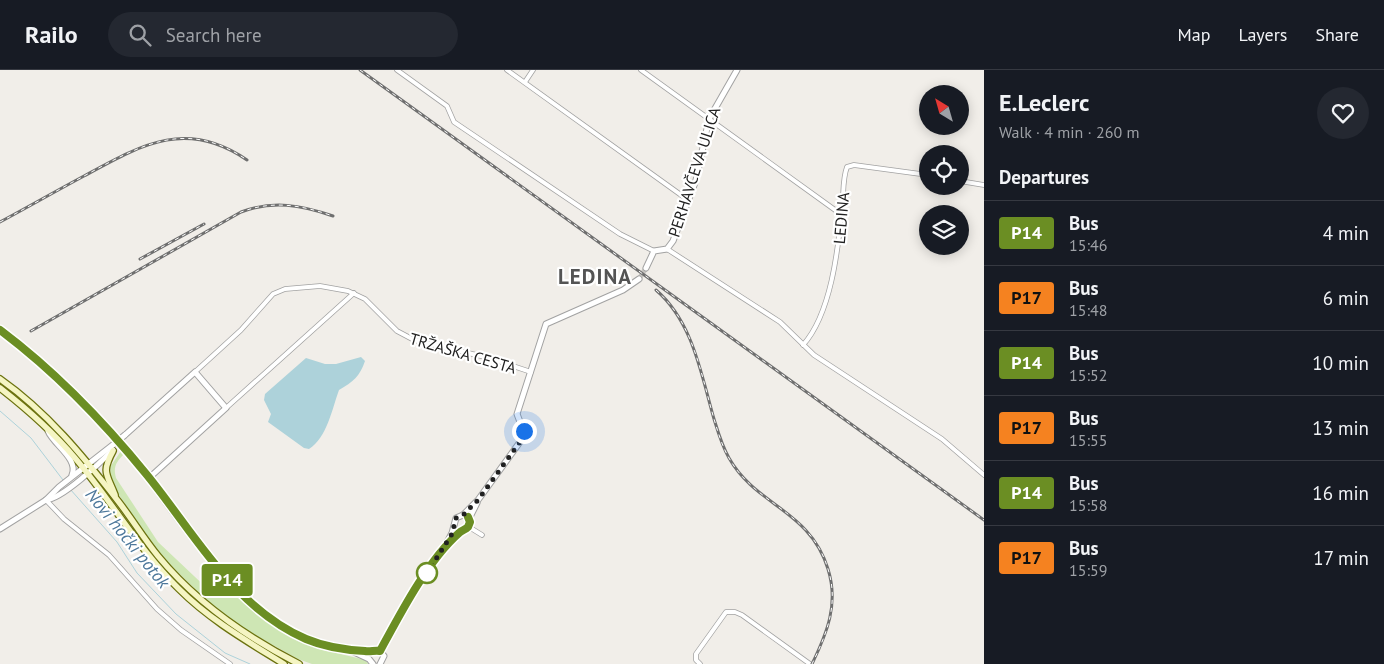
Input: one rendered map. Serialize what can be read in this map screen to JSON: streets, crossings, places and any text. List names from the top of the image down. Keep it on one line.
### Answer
{"streets":{"street":["PERHAVČEVA ULICA","LEDINA","TRŽAŠKA CESTA"]},"districts":["LEDINA"],"water":["Novi hočki potok"],"lines":["bus line P14"],"north":"top left","page":{"header":"Railo","search":"Search here","nav":["Map","Layers","Share"],"on_map":"P14","heading":[["E.Leclerc","Walk · 4 min · 260 m"],"Departures"],"list":[{"mark":"P14","name":"Bus","note":"15:46","value":"4 min"},{"mark":"P17","name":"Bus","note":"15:48","value":"6 min"},{"mark":"P14","name":"Bus","note":"15:52","value":"10 min"},{"mark":"P17","name":"Bus","note":"15:55","value":"13 min"},{"mark":"P14","name":"Bus","note":"15:58","value":"16 min"},{"mark":"P17","name":"Bus","note":"15:59","value":"17 min"}]}}
